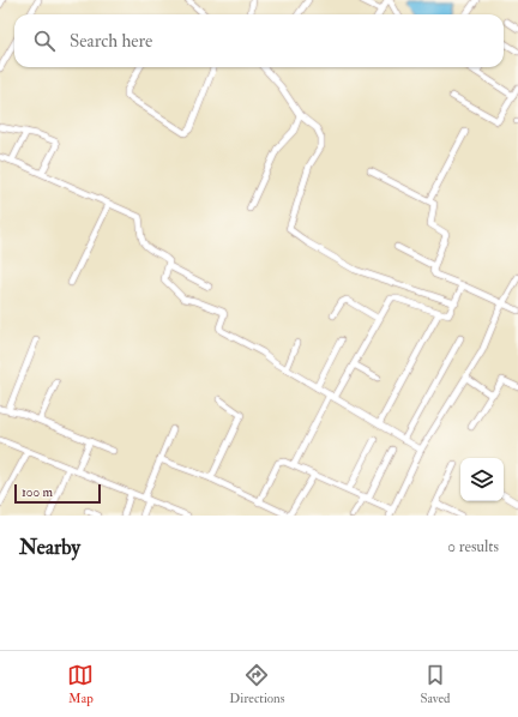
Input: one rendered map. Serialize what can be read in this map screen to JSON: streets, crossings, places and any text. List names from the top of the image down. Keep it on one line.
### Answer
{"scale_bar":"100 m","page":{"search":"Search here","scale":"100 m","heading":["Nearby","0 results"],"nav":["Map","Directions","Saved"]}}
